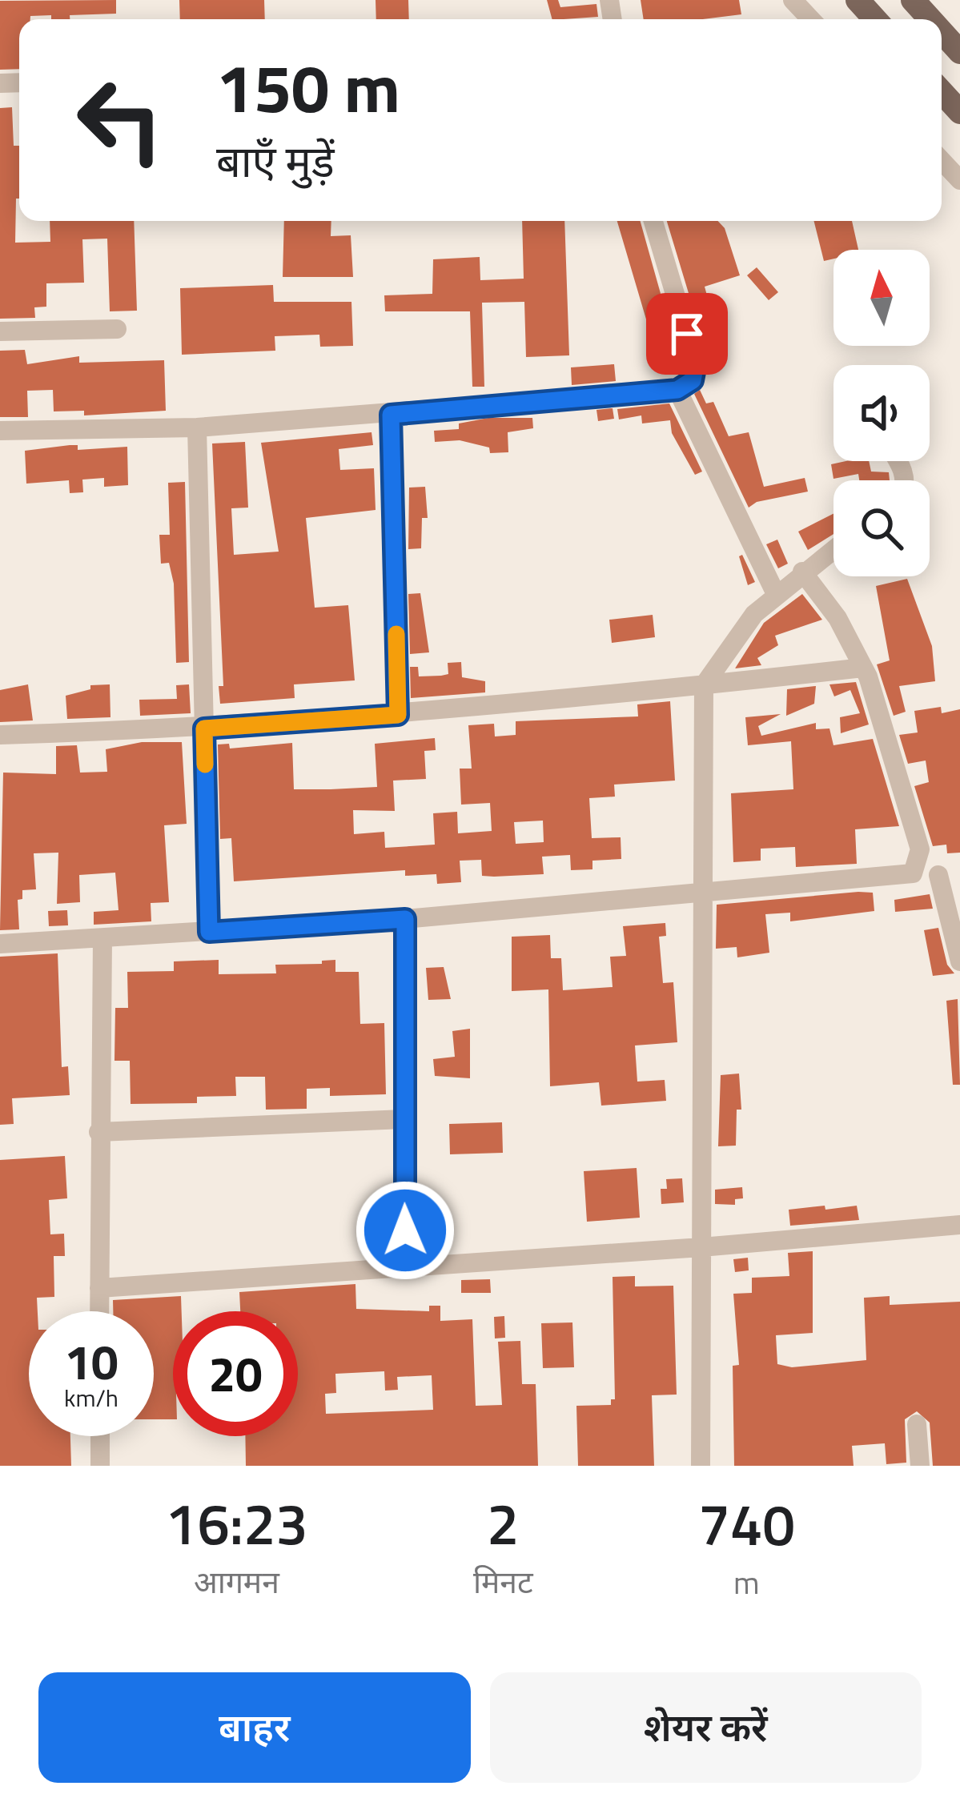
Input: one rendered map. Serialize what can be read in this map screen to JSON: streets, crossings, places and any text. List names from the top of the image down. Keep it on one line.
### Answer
{"north":"top","page":{"turn":["150 m","बाएँ मुड़ें"],"speed":"10 km/h","limit":"20","eta":["16:23","आगमन","2","मिनट","740","m"],"buttons":["बाहर","शेयर करें"]}}
